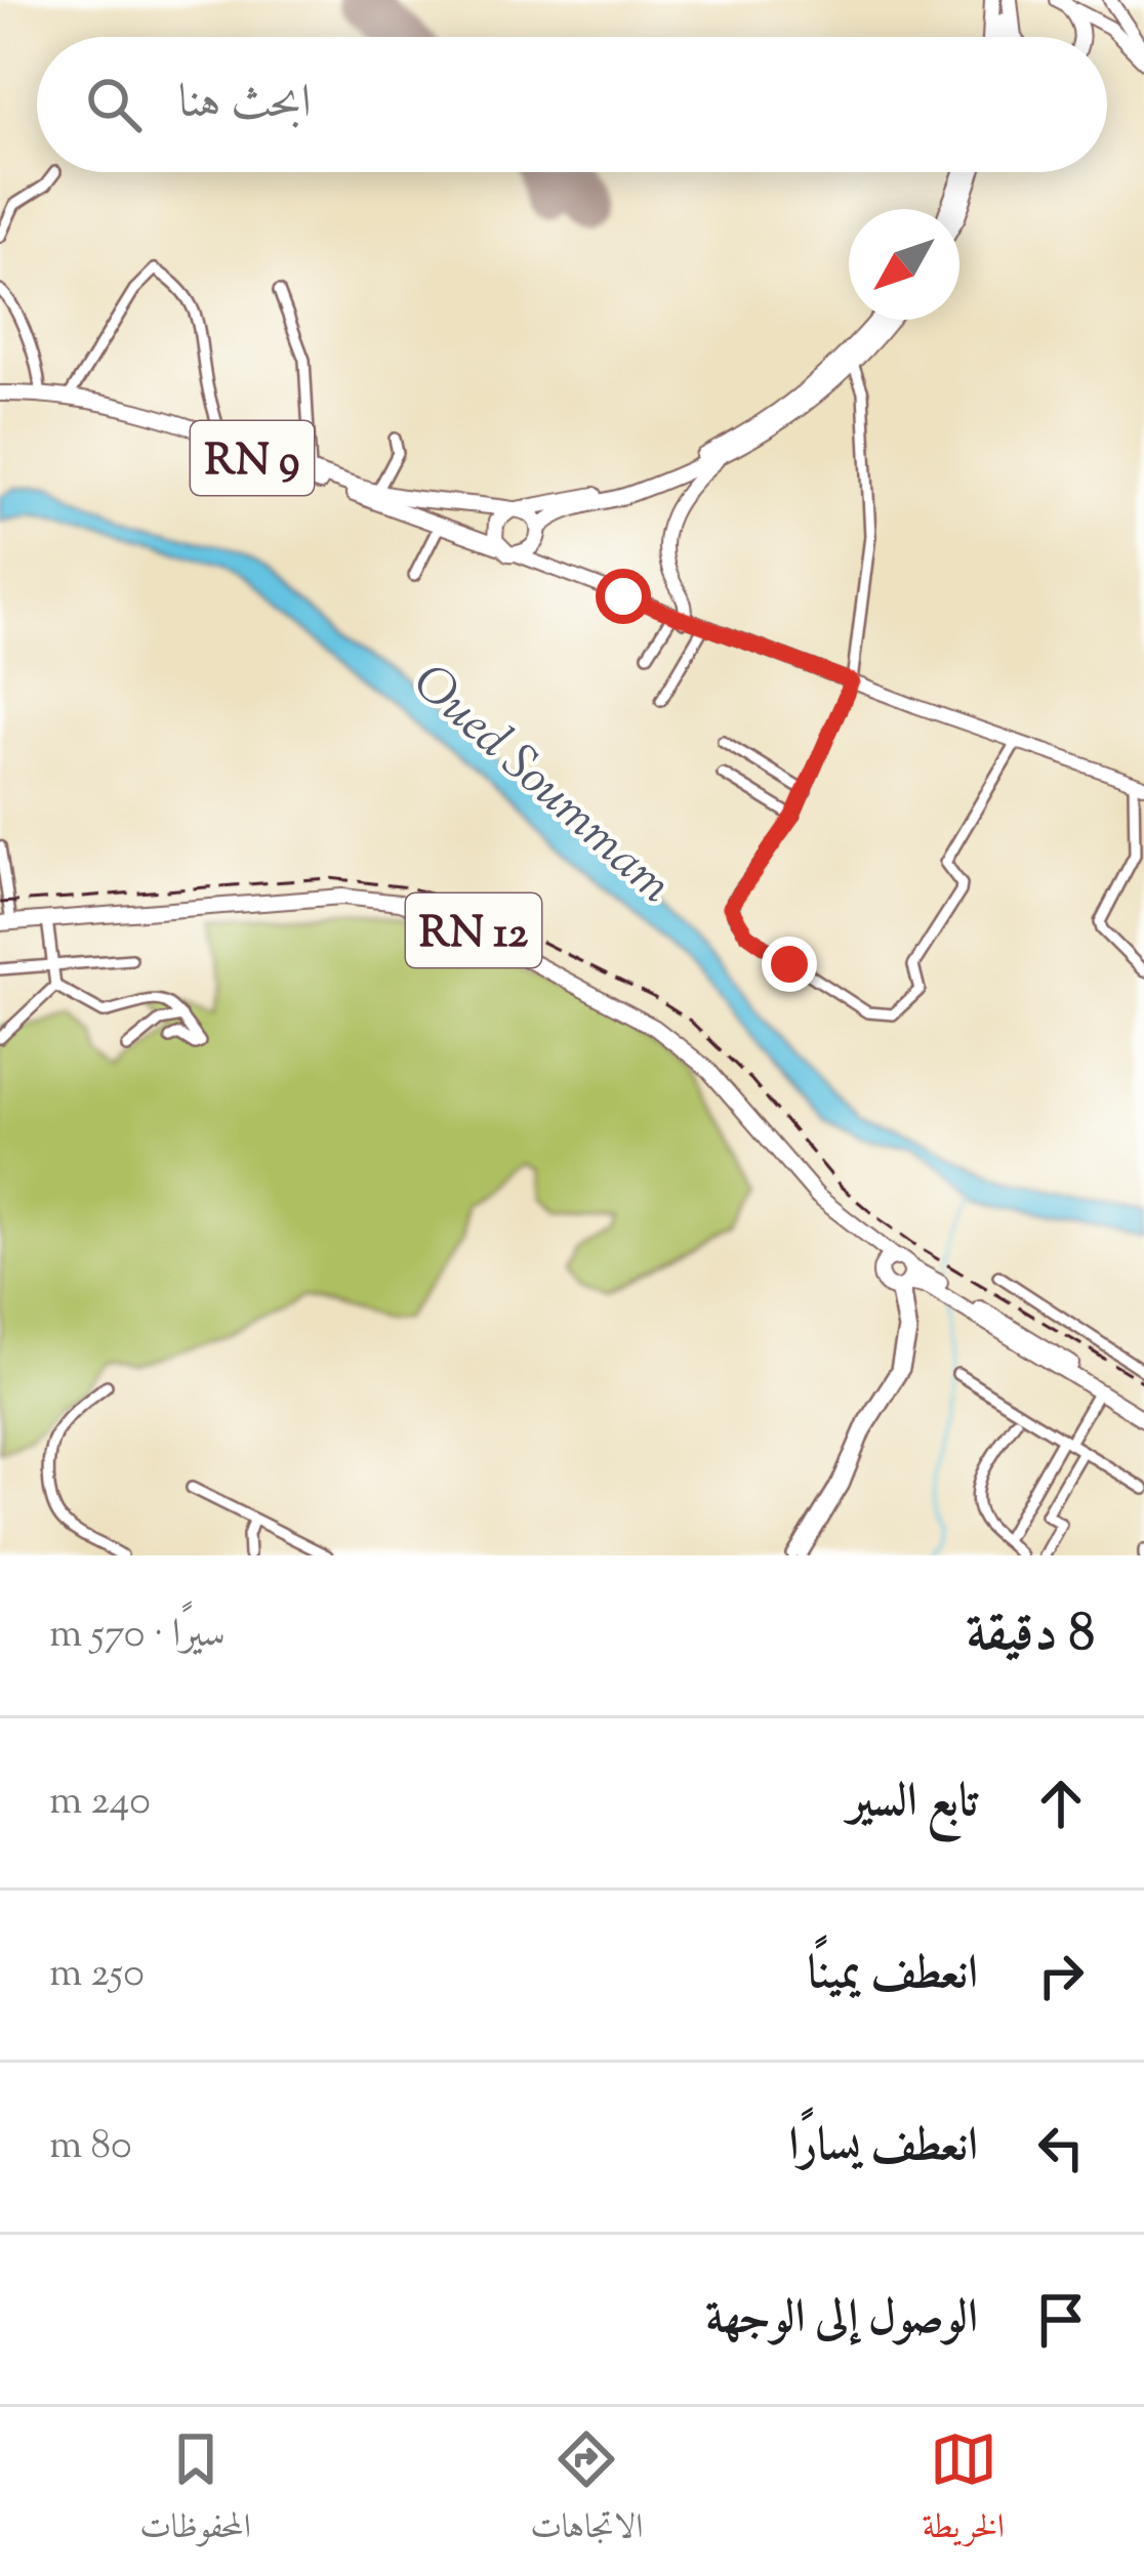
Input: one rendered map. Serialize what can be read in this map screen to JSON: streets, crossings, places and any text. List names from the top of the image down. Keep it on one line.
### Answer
{"streets":{"highway":["RN 9","RN 12"]},"water":["Oued Soummam"],"north":"bottom left","page":{"search":"ابحث هنا","heading":["8 دقيقة","سيرًا · 570 m"],"list":[["تابع السير","240 m"],["انعطف يمينًا","250 m"],["انعطف يسارًا","80 m"],"الوصول إلى الوجهة"],"nav":["الخريطة","الاتجاهات","المحفوظات"]}}
